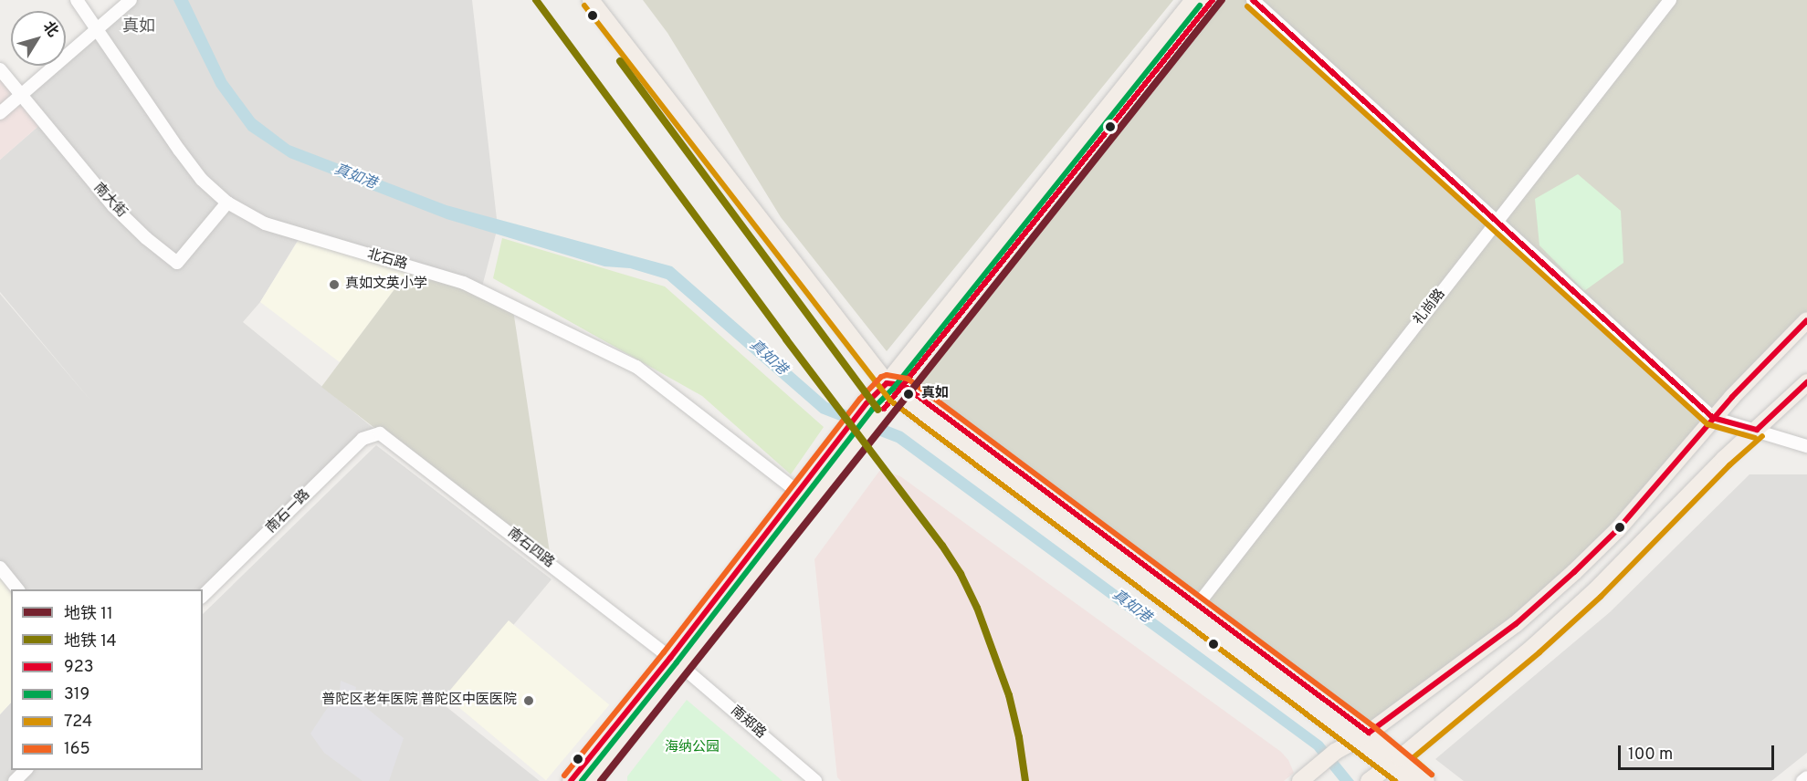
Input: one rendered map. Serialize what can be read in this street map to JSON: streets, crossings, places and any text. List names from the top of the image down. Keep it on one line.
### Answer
{"streets":{"street":["南大街","北石路","礼尚路","南石一路","南石四路","南郑路"]},"crossings":[["南大街","北石路"],["南石一路","南石四路"],["南石四路","南郑路"]],"districts":["真如"],"water":["真如港"],"parks":["海纳公园"],"places":["真如文英小学","真如","普陀区老年医院 普陀区中医医院"],"lines":["metro line 11","metro line 14","transit line 923","transit line 319","transit line 724","transit line 165"],"legend":["地铁 11","地铁 14","923","319","724","165"],"scale_bar":"100 m","north":"top right"}
